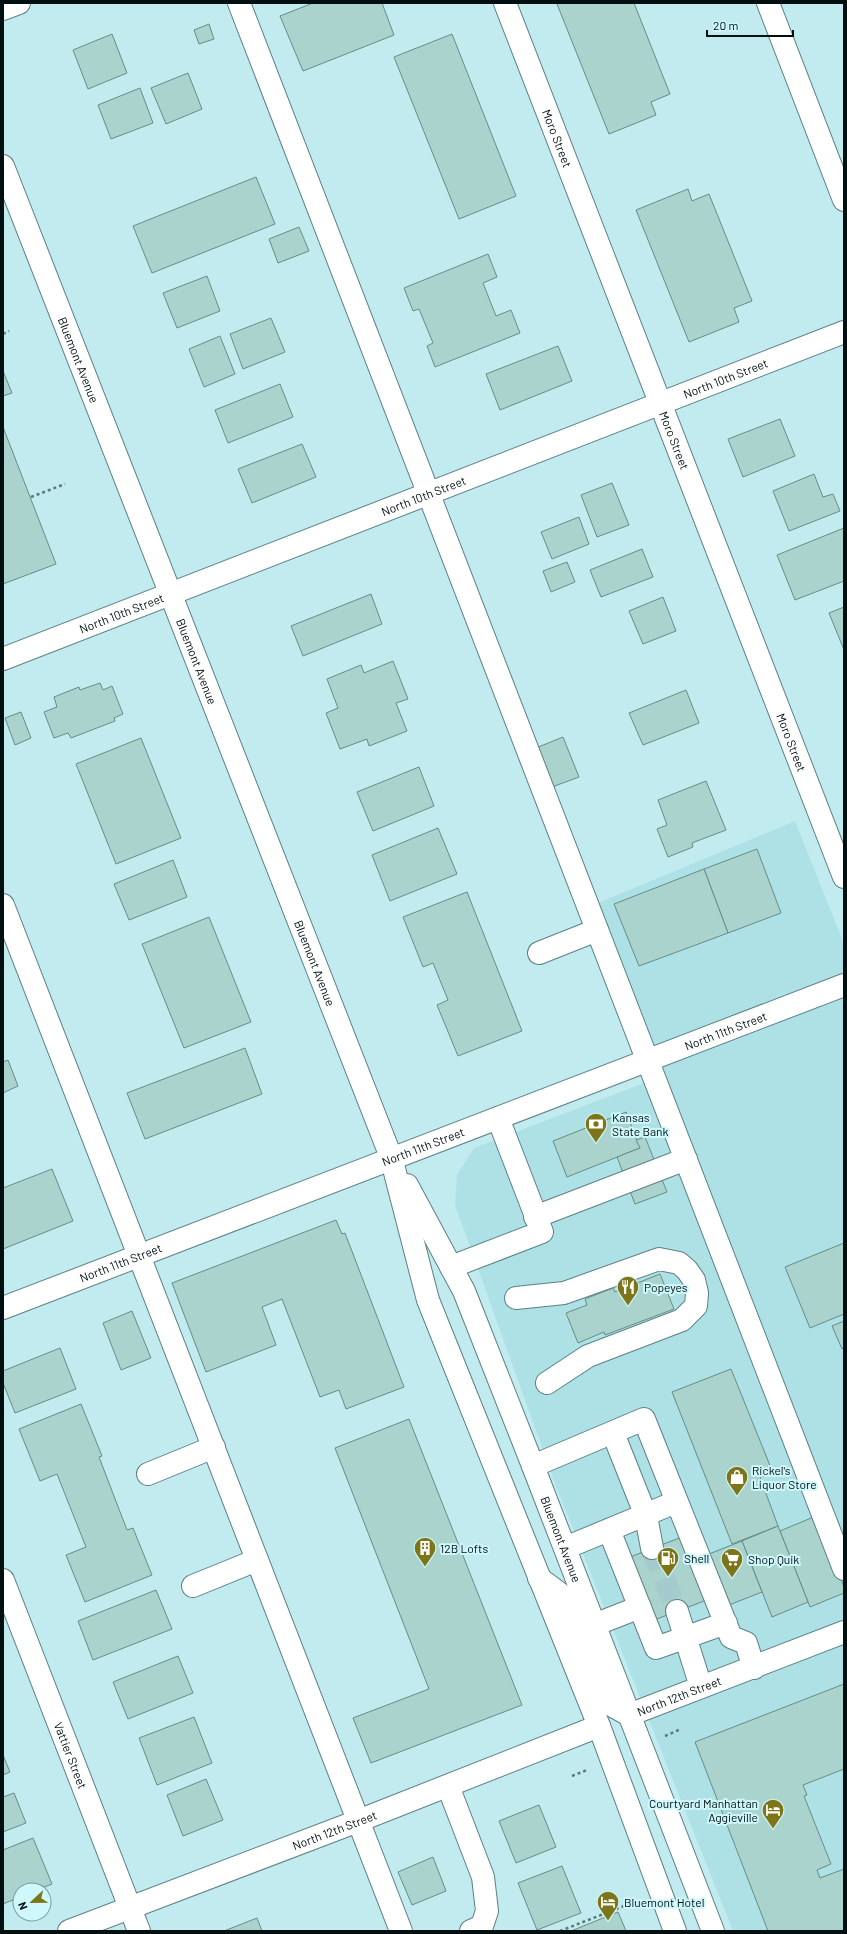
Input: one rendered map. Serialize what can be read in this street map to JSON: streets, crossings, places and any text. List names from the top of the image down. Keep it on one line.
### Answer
{"streets":{"street":["Moro Street","Bluemont Avenue","North 10th Street","North 11th Street","North 12th Street","Vattier Street"]},"crossings":[["Moro Street","North 10th Street"],["Bluemont Avenue","North 10th Street"],["Bluemont Avenue","North 11th Street"],["Bluemont Avenue","North 12th Street"],["North 12th Street","Vattier Street"]],"places":{"bank":["Kansas State Bank"],"restaurant":["Popeyes"],"shop":["Rickel's Liquor Store"],"building":["12B Lofts"],"fuel station":["Shell"],"supermarket":["Shop Quik"],"hotel":["Courtyard Manhattan Aggieville","Bluemont Hotel"]},"scale_bar":"20 m","north":"left"}
